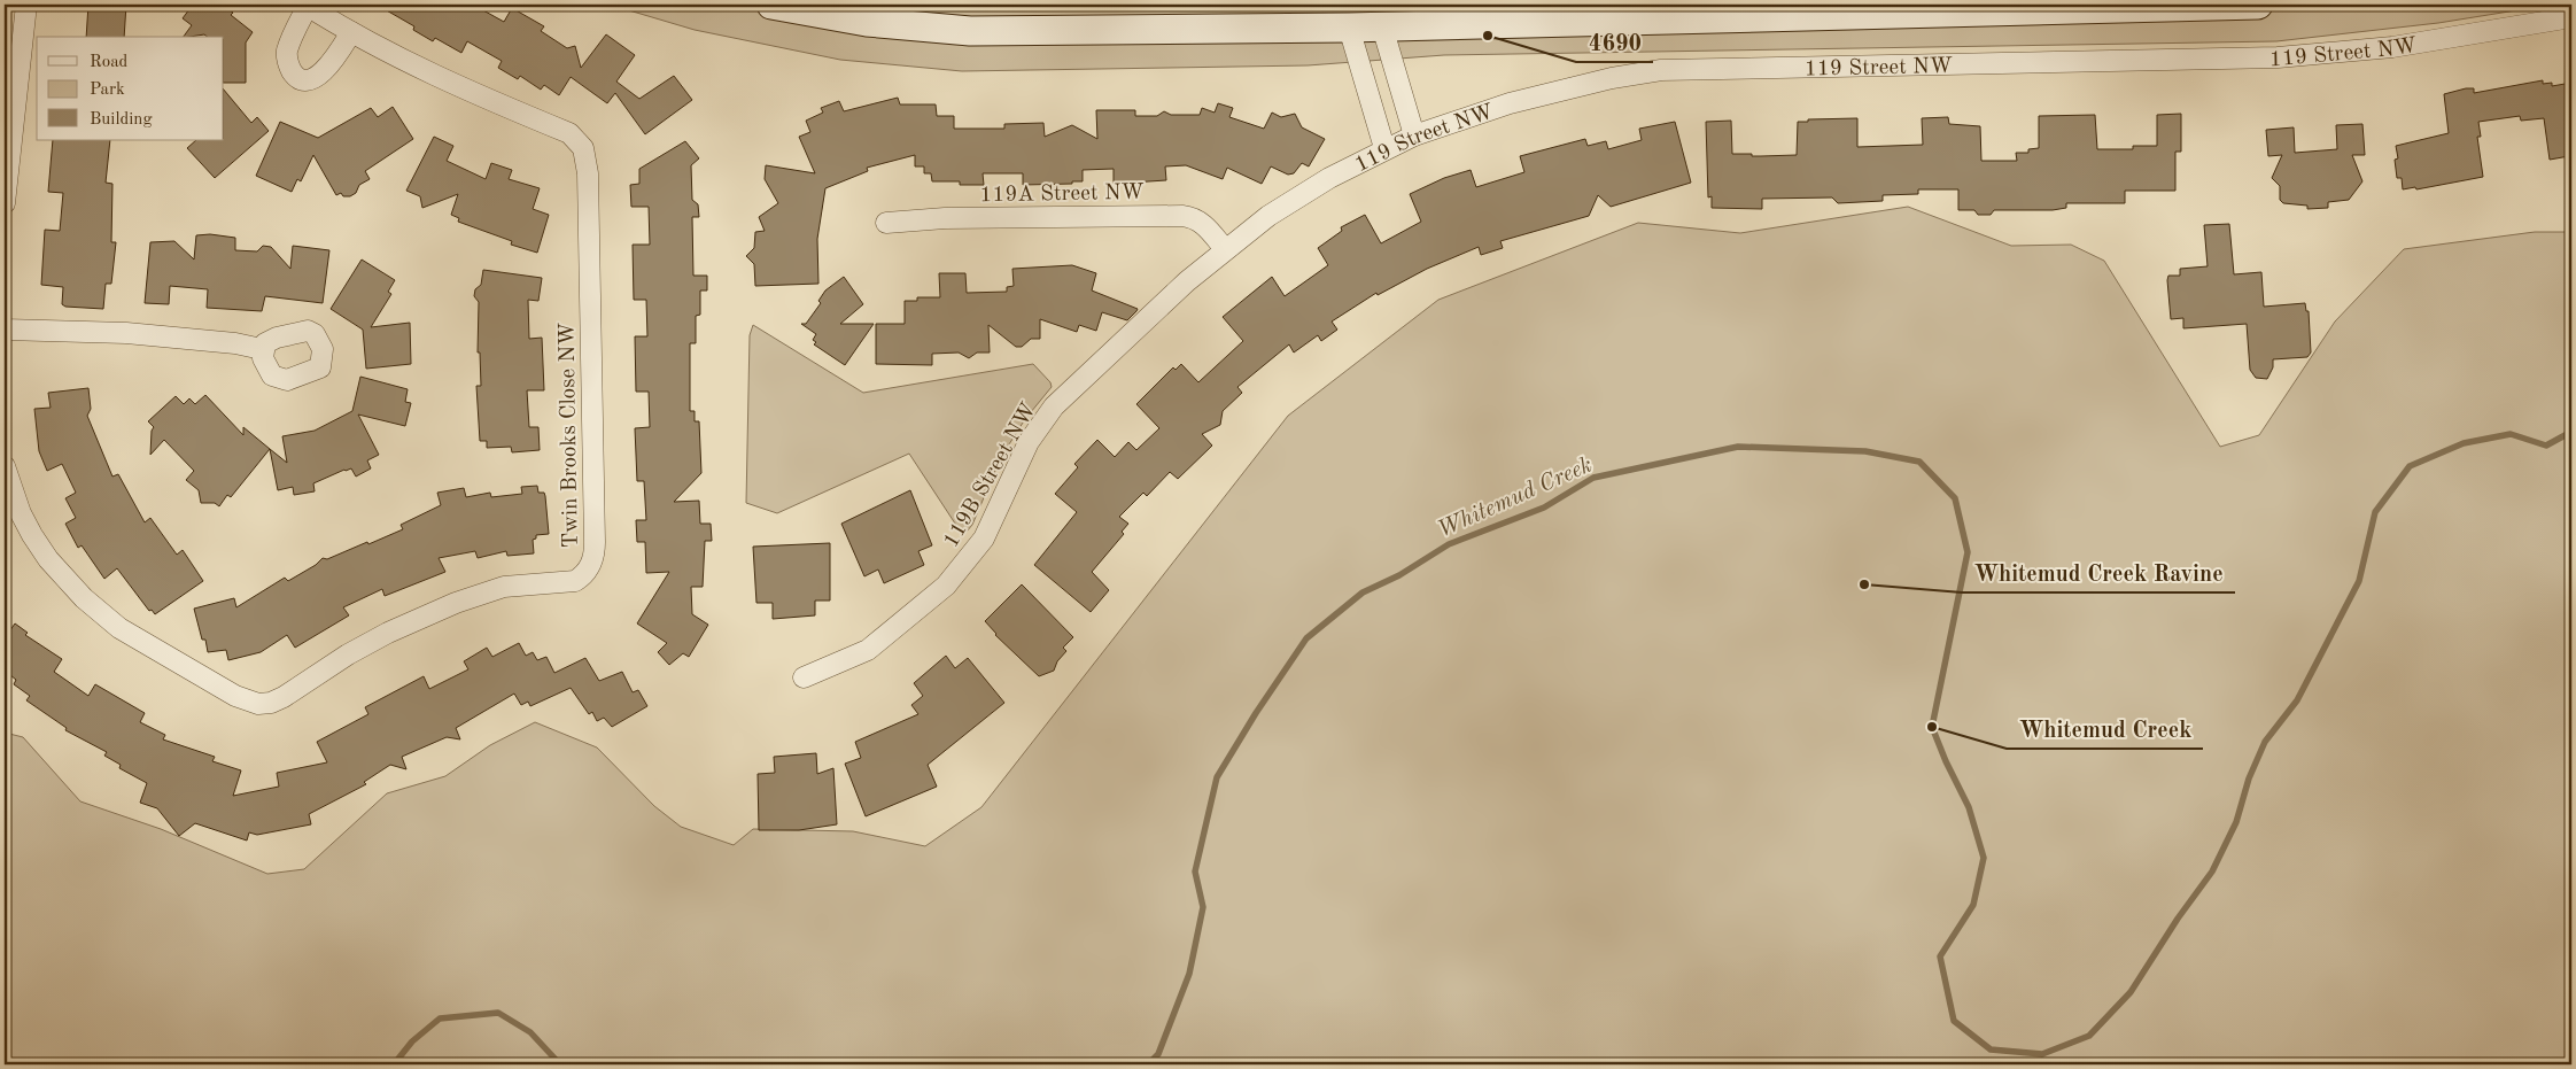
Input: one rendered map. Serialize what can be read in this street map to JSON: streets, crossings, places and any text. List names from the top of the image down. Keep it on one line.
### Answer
{"streets":{"street":["119 Street NW","119A Street NW","Twin Brooks Close NW","119B Street NW"]},"crossings":[["119 Street NW","119A Street NW"],["119 Street NW","119B Street NW"],["119A Street NW","119B Street NW"]],"water":["Whitemud Creek"],"places":["4690","Whitemud Creek Ravine","Whitemud Creek"],"legend":["Road","Park","Building"]}
